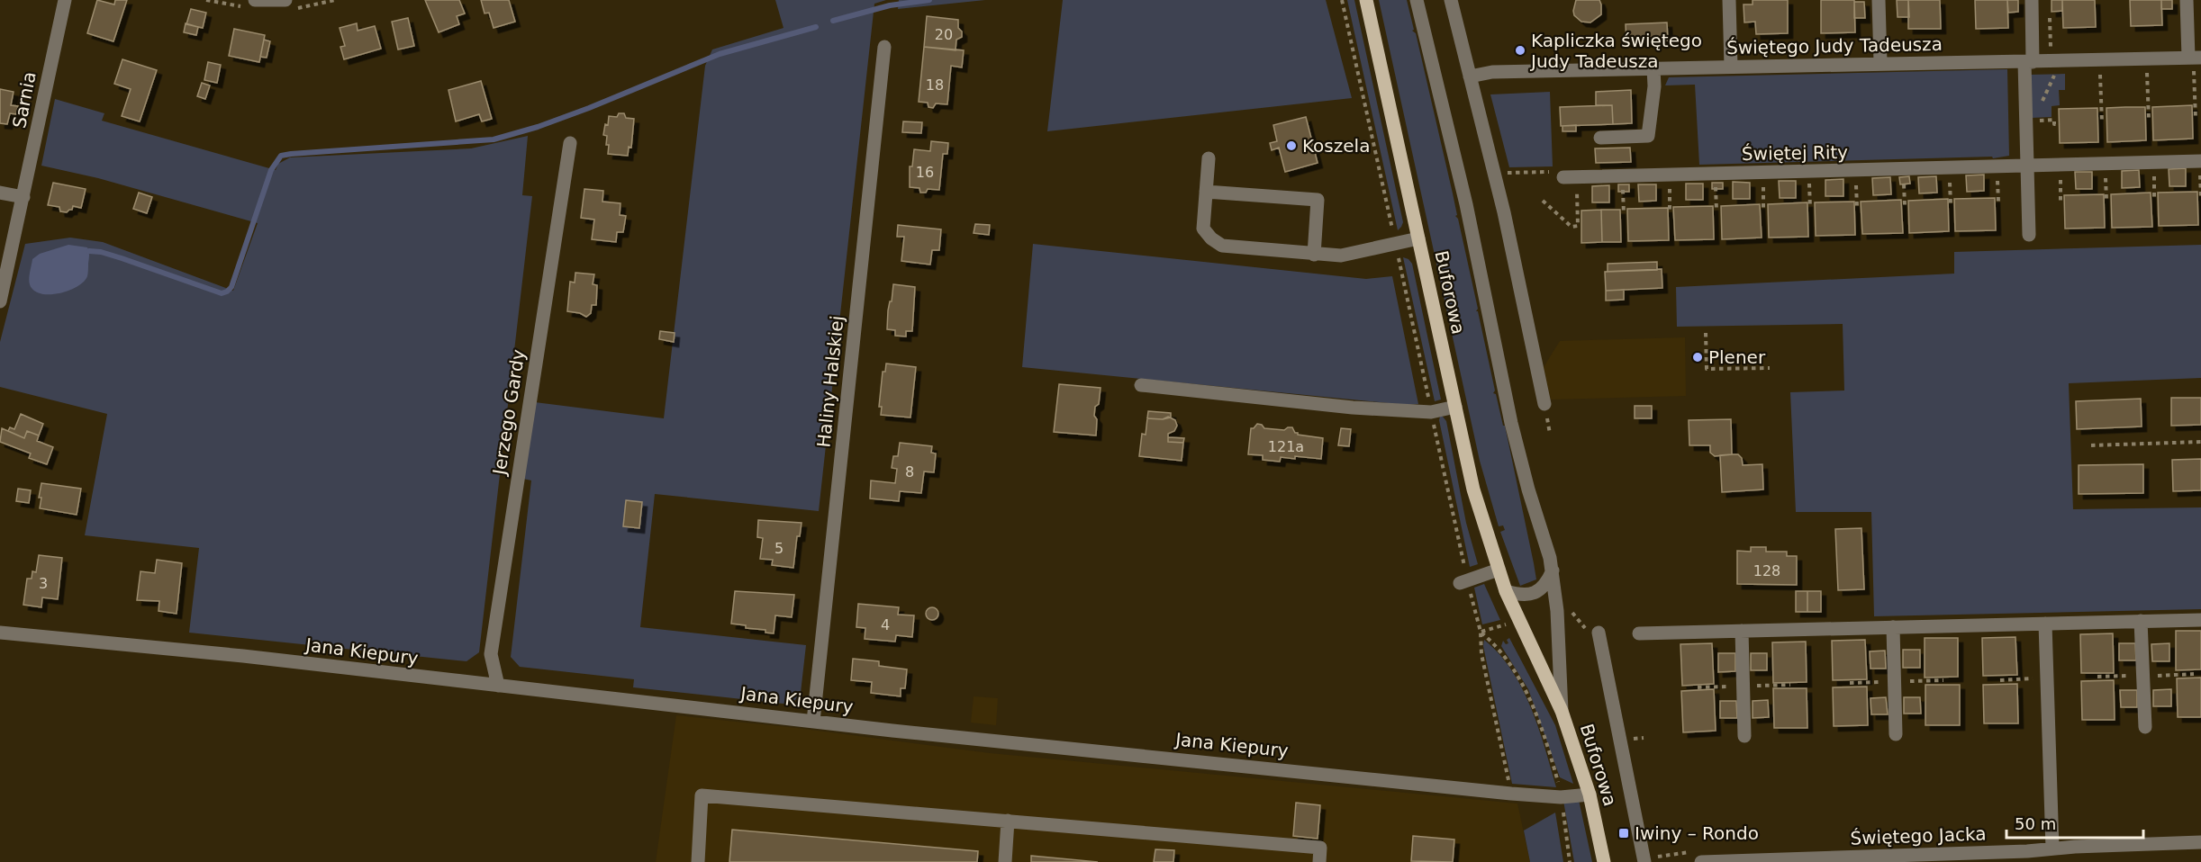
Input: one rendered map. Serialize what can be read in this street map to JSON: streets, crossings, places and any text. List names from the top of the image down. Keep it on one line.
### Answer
{"streets":{"main road":["Buforowa"],"street":["Świętego Judy Tadeusza","Sarnia","Świętej Rity","Haliny Halskiej","Jerzego Gardy","Jana Kiepury","Świętego Jacka"]},"crossings":[["Buforowa","Jana Kiepury"],["Haliny Halskiej","Jana Kiepury"],["Jerzego Gardy","Jana Kiepury"]],"places":{"other":["Kapliczka świętego Judy Tadeusza","Koszela","Plener"],"transit":["Iwiny – Rondo"]},"house_numbers":["20","18","16","121a","8","5","128","3","4"],"scale_bar":"50 m"}
